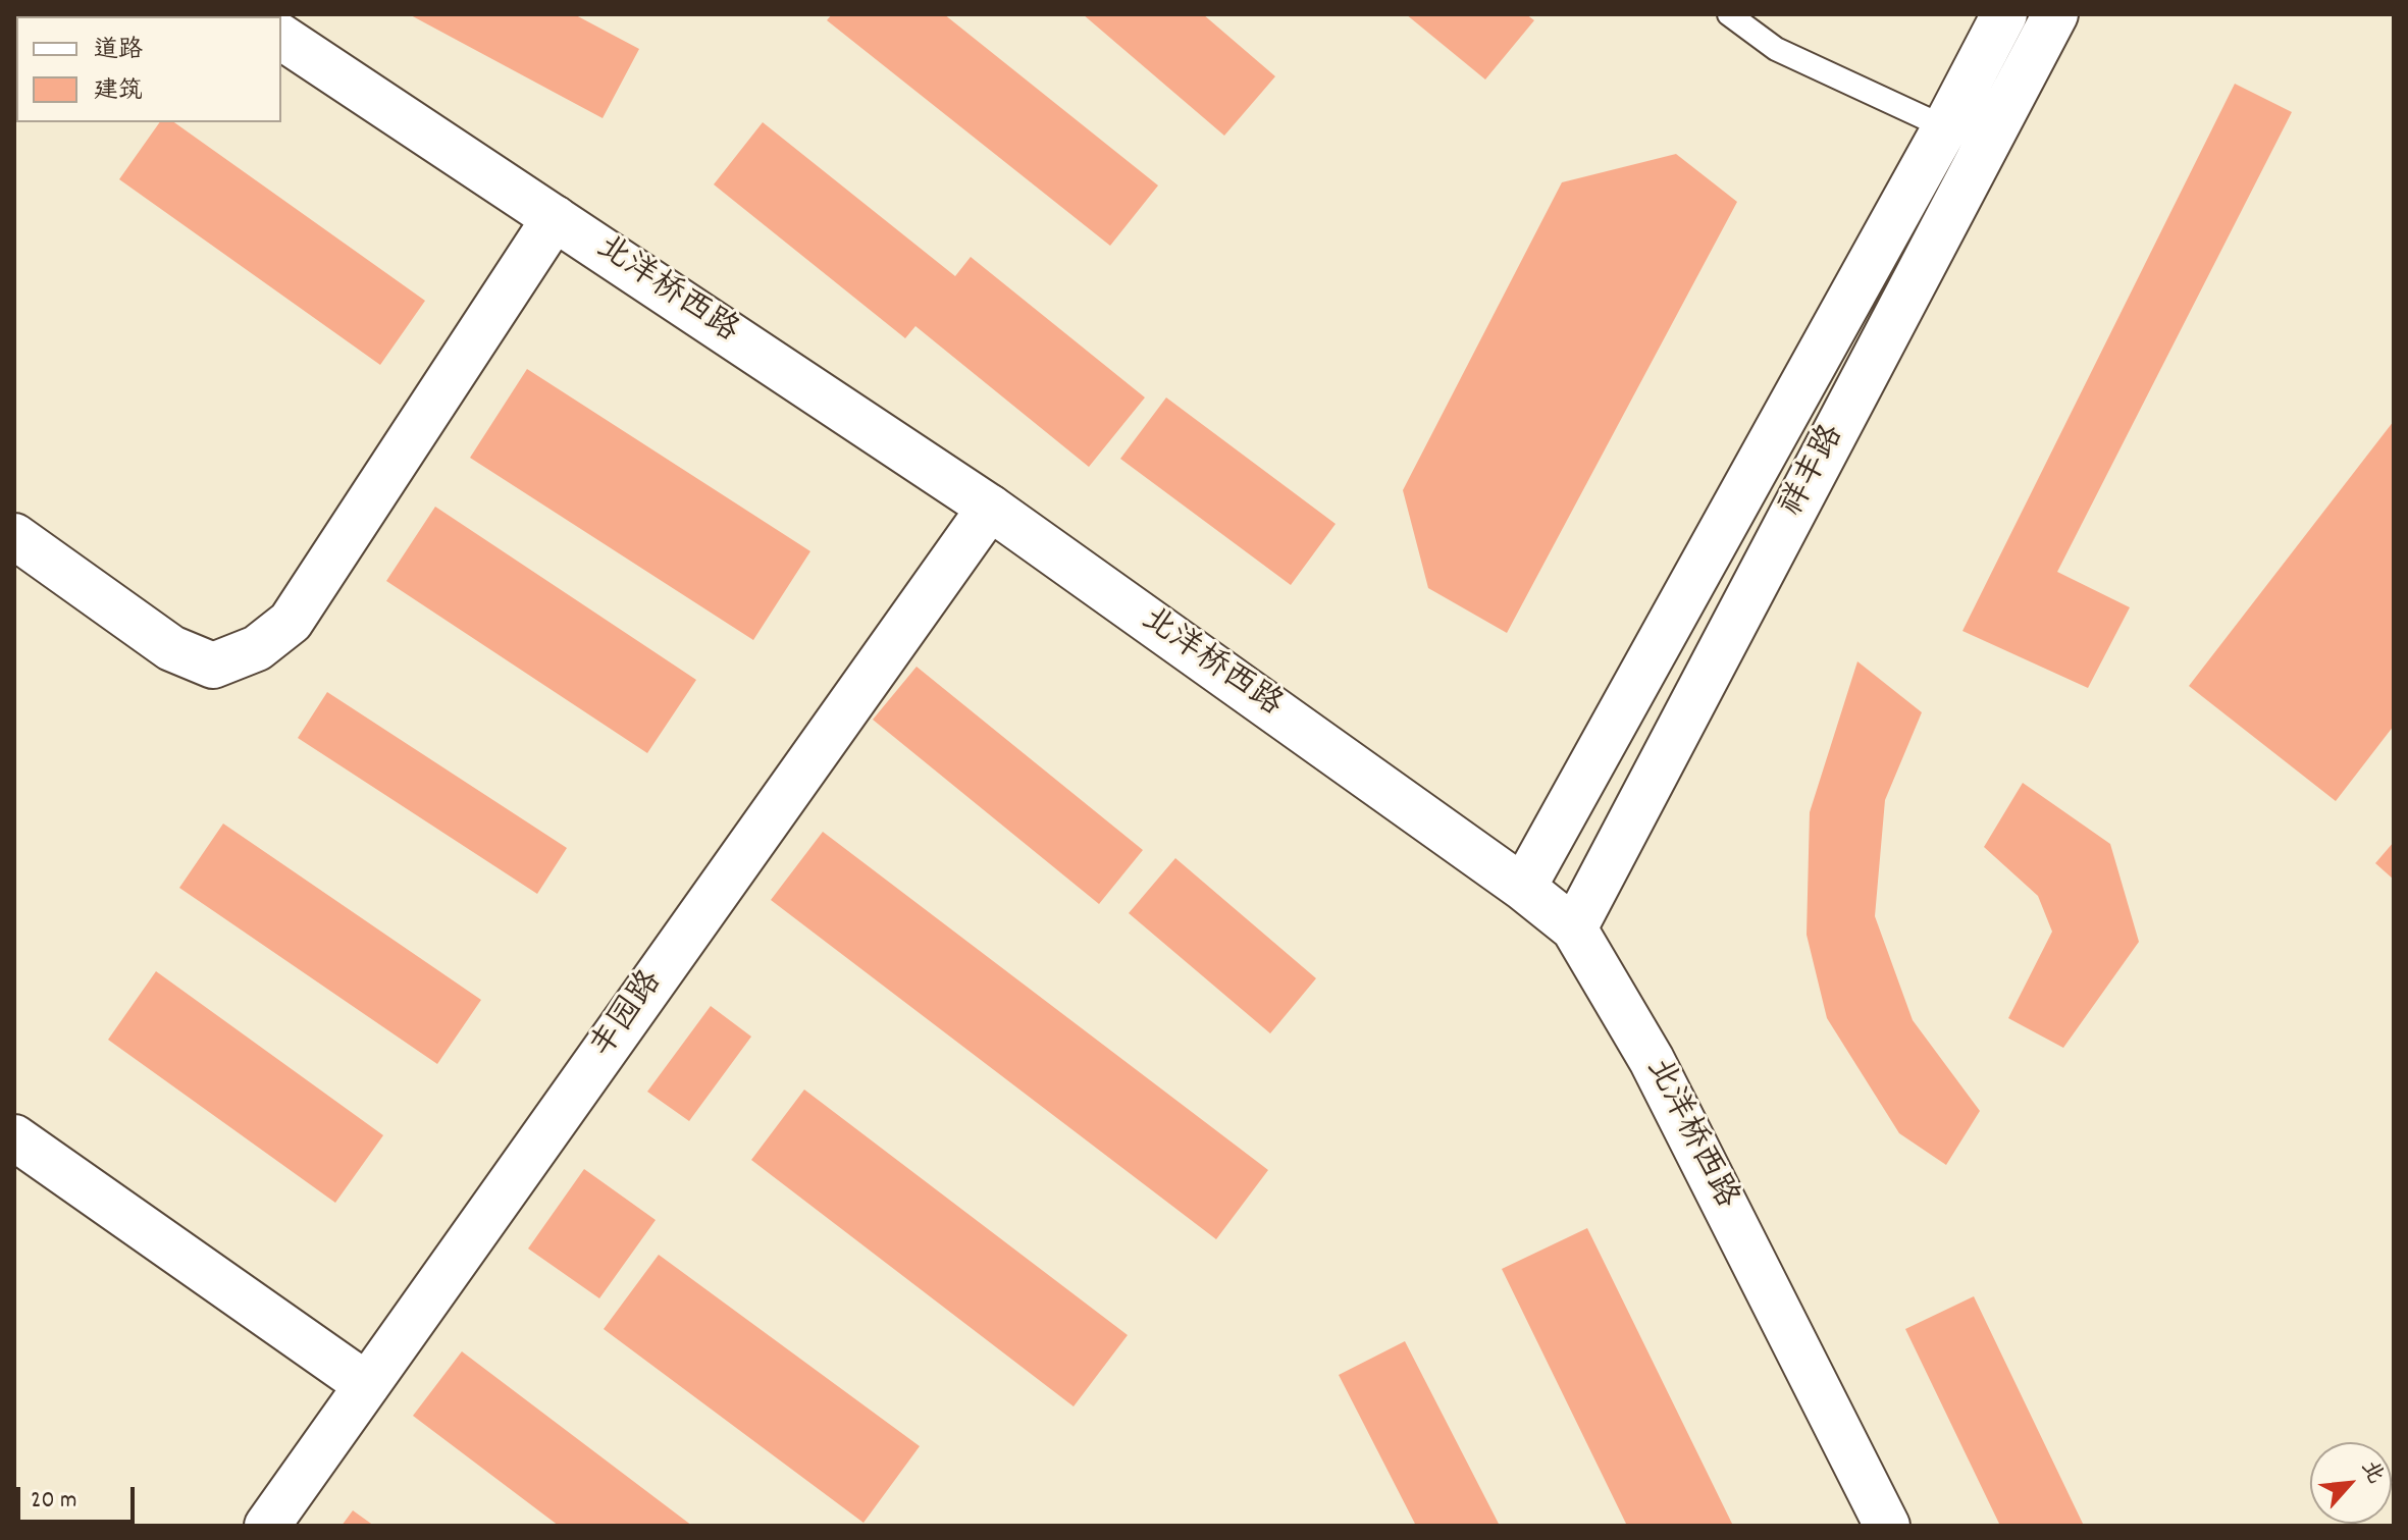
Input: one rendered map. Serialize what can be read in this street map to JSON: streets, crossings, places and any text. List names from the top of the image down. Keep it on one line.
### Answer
{"streets":{"main road":["北洋桥西路","祥丰路","丰园路"]},"crossings":[["北洋桥西路","祥丰路"],["北洋桥西路","丰园路"]],"legend":["道路","建筑"],"scale_bar":"20 m","north":"top right"}
